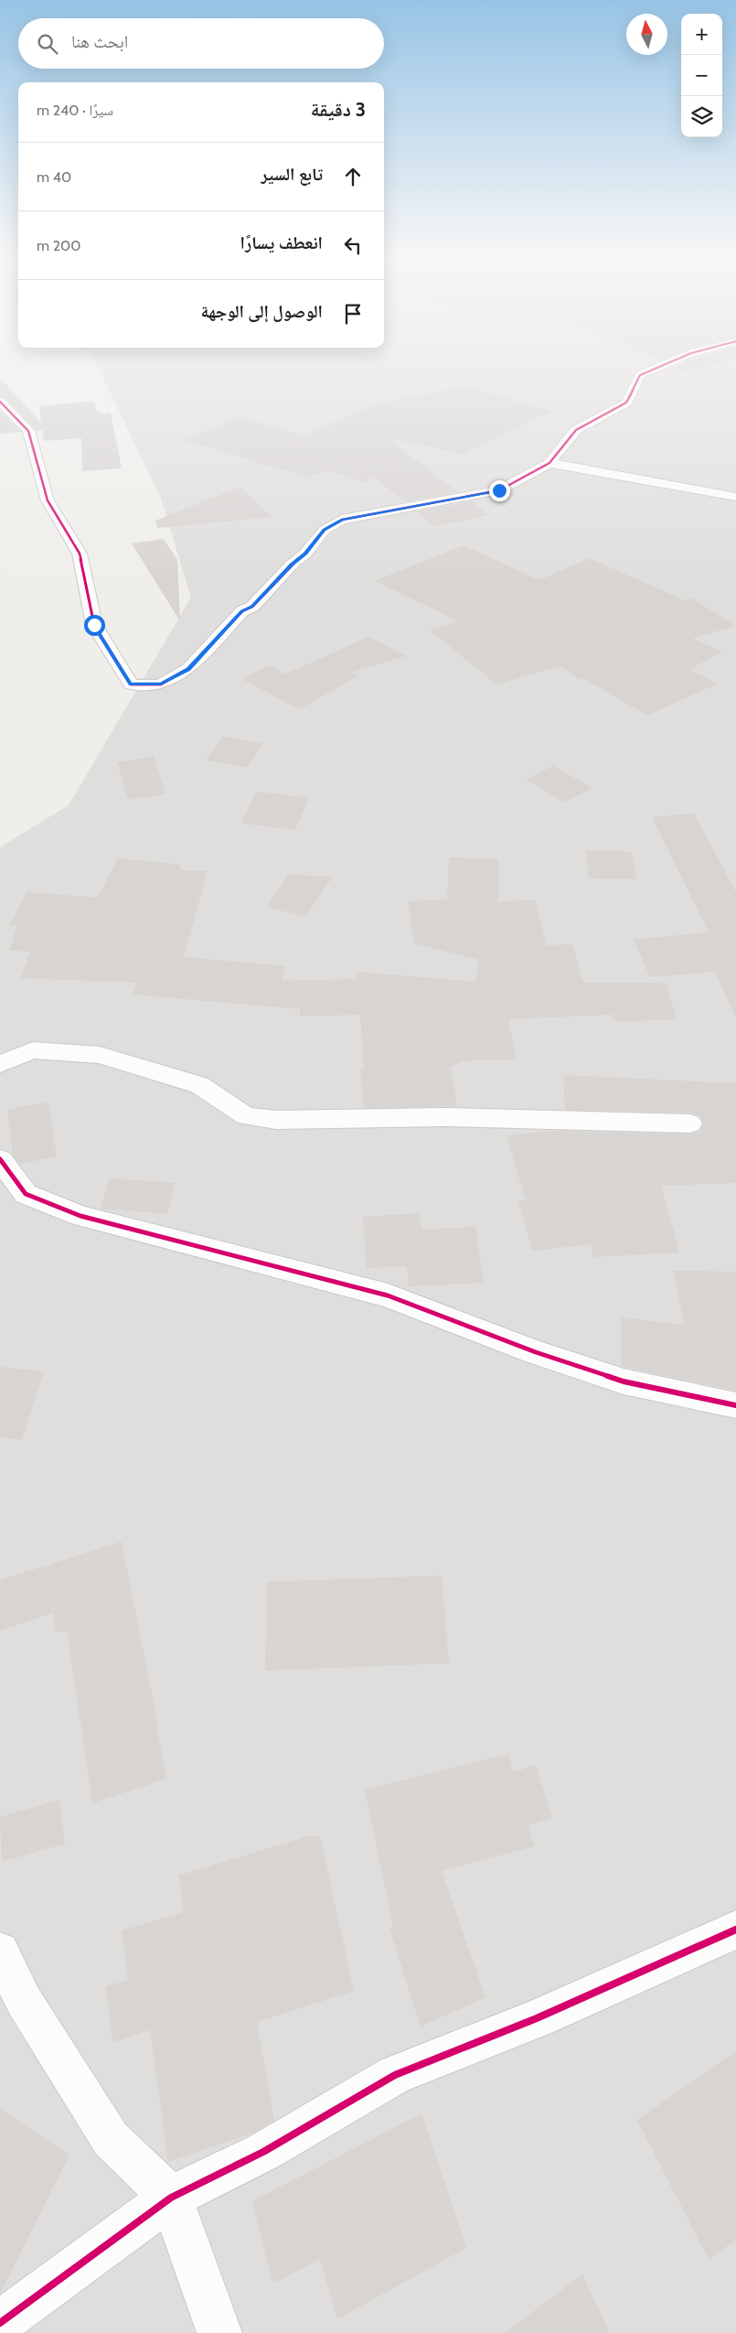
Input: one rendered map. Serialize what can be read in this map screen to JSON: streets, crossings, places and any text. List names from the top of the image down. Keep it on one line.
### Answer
{"north":"top","page":{"map_buttons":["+","−"],"search":"ابحث هنا","heading":["3 دقيقة","سيرًا · 240 m"],"list":[["تابع السير","40 m"],["انعطف يسارًا","200 m"],"الوصول إلى الوجهة"]}}
